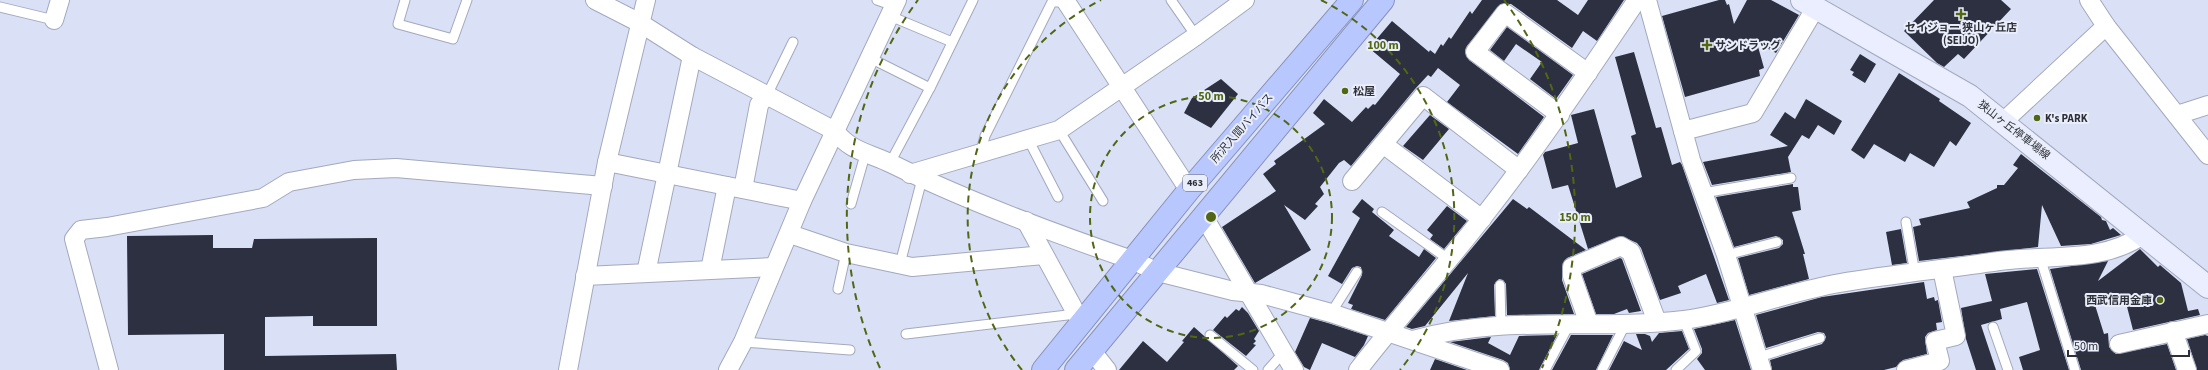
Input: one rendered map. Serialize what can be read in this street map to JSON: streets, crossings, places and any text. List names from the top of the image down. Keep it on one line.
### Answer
{"streets":{"highway":["所沢入間バイパス","463"],"main road":["狭山ヶ丘停車場線"]},"places":{"health":["セイジョー 狭山ヶ丘店 (SEIJO)","サンドラッグ"],"other":["松屋","K's PARK","西武信用金庫"]},"scale_bar":"50 m","rings":["100 m","50 m","150 m"]}
